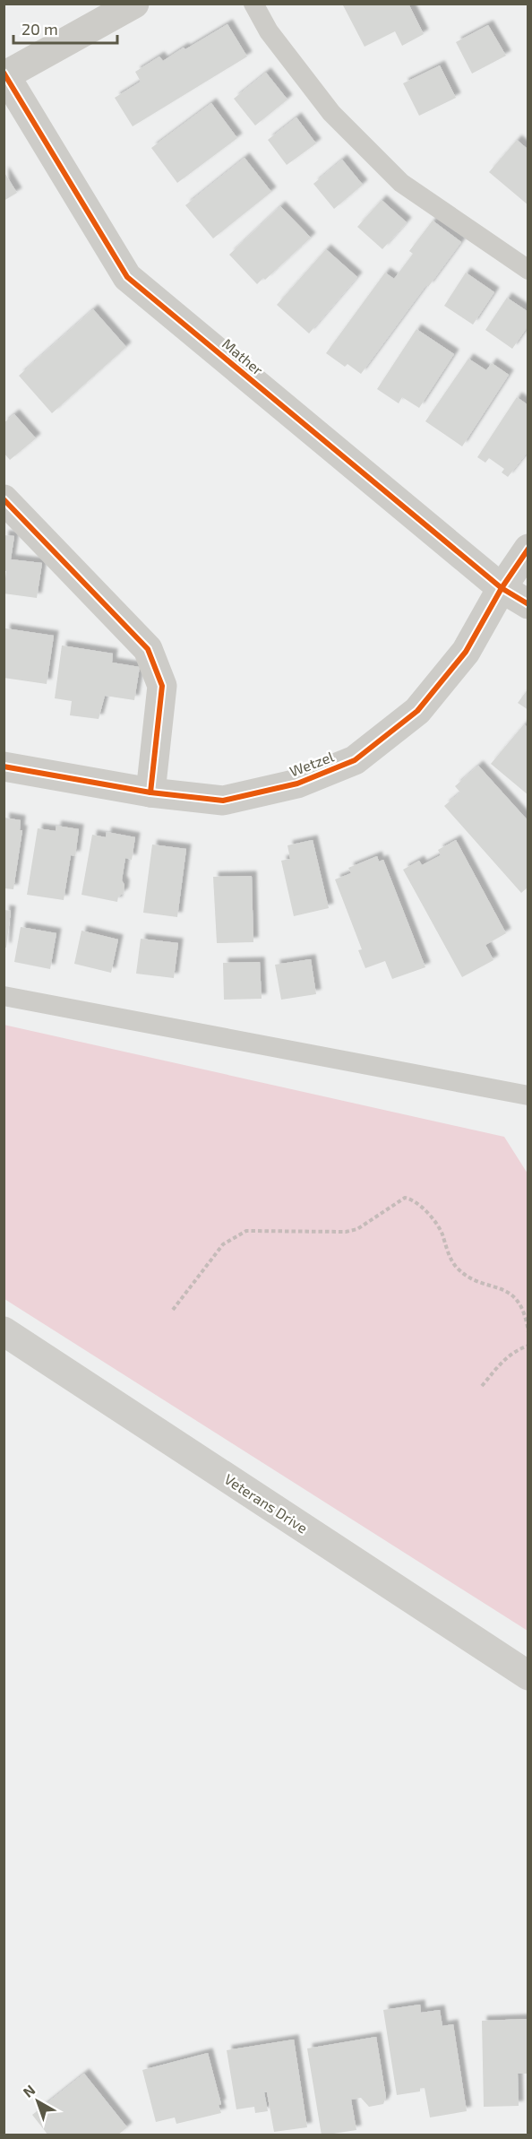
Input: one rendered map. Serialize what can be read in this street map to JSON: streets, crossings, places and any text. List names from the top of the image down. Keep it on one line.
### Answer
{"streets":{"main road":["Veterans Drive"],"street":["Mather","Wetzel"]},"crossings":[["Mather","Wetzel"]],"scale_bar":"20 m","north":"top left"}
